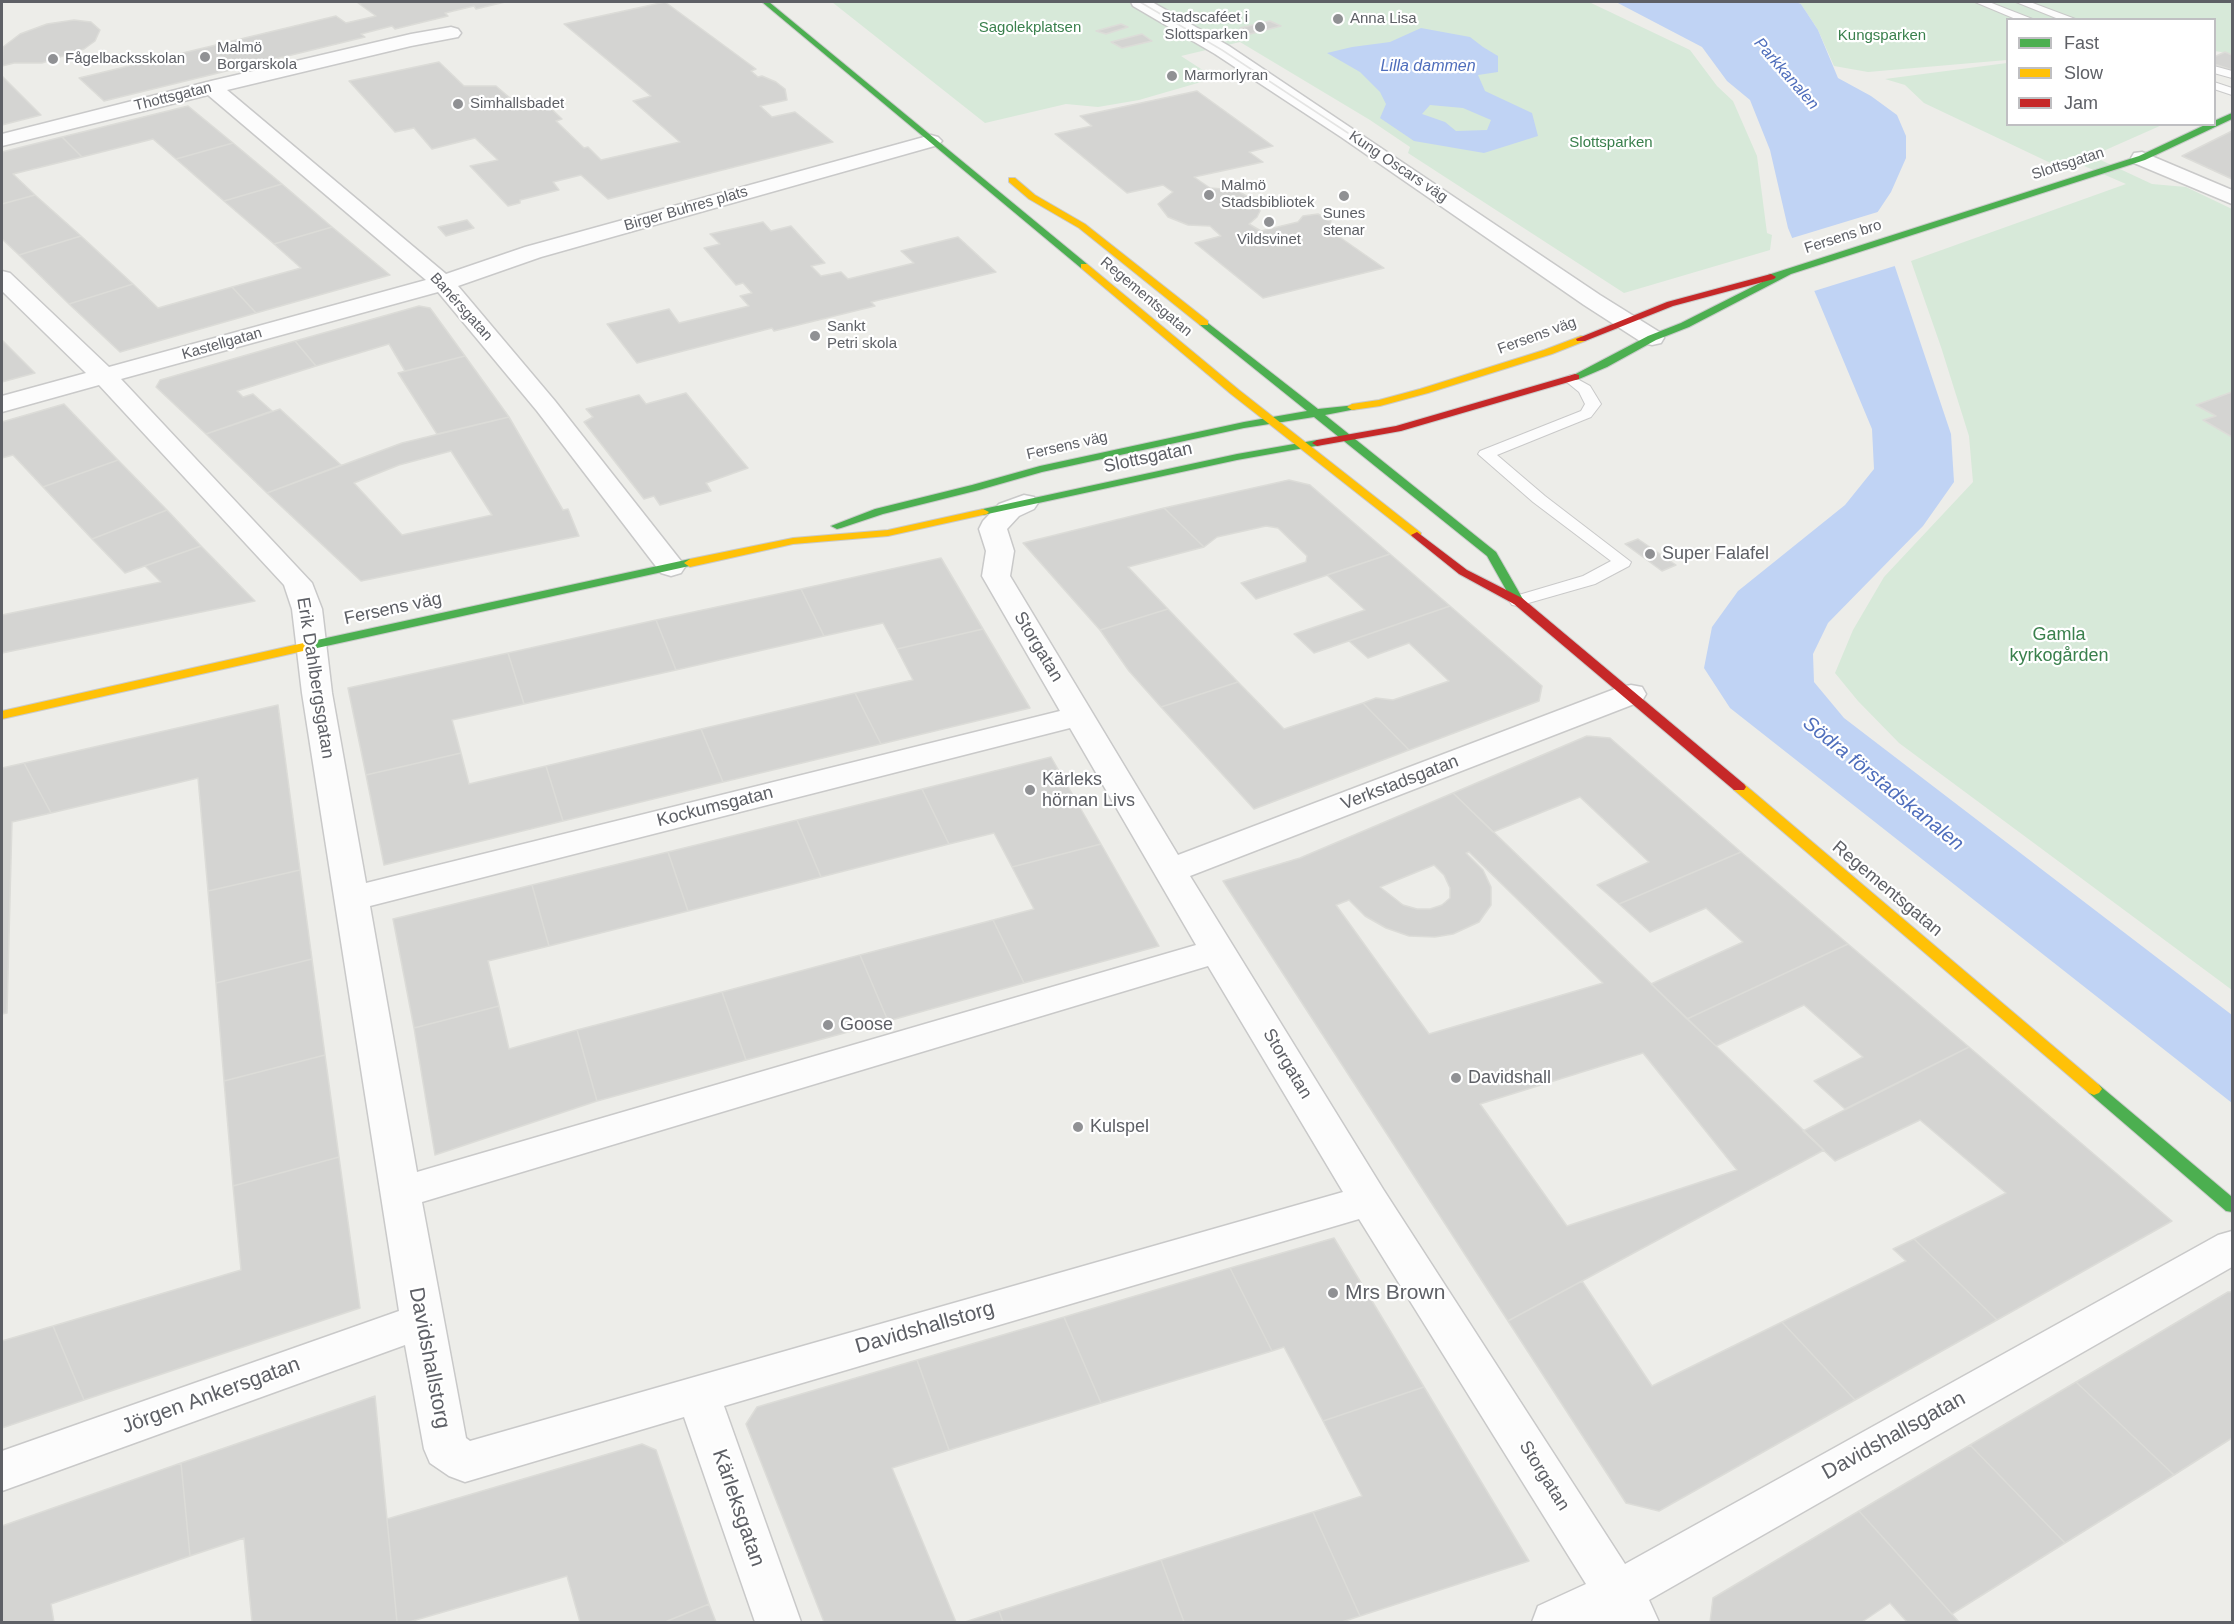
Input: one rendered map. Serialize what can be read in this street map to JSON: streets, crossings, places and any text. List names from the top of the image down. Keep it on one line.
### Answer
{"streets":{"main road":["Slottsgatan","Fersens bro","Regementsgatan","Fersens väg"],"street":["Thottsgatan","Kung Oscars väg","Birger Buhres plats","Banérsgatan","Kastellgatan","Storgatan","Erik Dahlbergsgatan","Verkstadsgatan","Kockumsgatan","Davidshallstorg","Jörgen Ankersgatan","Davidshallsgatan","Kärleksgatan"]},"crossings":[["Thottsgatan","Banérsgatan"],["Slottsgatan","Fersens bro"],["Slottsgatan","Regementsgatan"],["Slottsgatan","Fersens väg"],["Slottsgatan","Storgatan"],["Kung Oscars väg","Fersens väg"],["Birger Buhres plats","Regementsgatan"],["Birger Buhres plats","Banérsgatan"],["Birger Buhres plats","Kastellgatan"],["Fersens bro","Fersens väg"],["Regementsgatan","Fersens väg"],["Regementsgatan","Verkstadsgatan"],["Banérsgatan","Fersens väg"],["Banérsgatan","Kastellgatan"],["Fersens väg","Storgatan"],["Fersens väg","Erik Dahlbergsgatan"],["Kastellgatan","Erik Dahlbergsgatan"],["Storgatan","Verkstadsgatan"],["Storgatan","Kockumsgatan"],["Storgatan","Davidshallstorg"],["Storgatan","Davidshallsgatan"],["Erik Dahlbergsgatan","Kockumsgatan"],["Erik Dahlbergsgatan","Davidshallstorg"],["Davidshallstorg","Jörgen Ankersgatan"],["Davidshallstorg","Kärleksgatan"]],"water":["Lilla dammen","Parkkanalen","Södra förstadskanalen"],"parks":["Sagolekplatsen","Kungsparken","Slottsparken","Gamla kyrkogården"],"places":["Anna Lisa","Stadscaféet i Slottsparken","Malmö Borgarskola","Fågelbacksskolan","Marmorlyran","Simhallsbadet","Malmö Stadsbibliotek","Sunes stenar","Vildsvinet","Sankt Petri skola","Super Falafel","Kärleks hörnan Livs","Goose","Davidshall","Kulspel","Mrs Brown"],"legend":["Fast","Slow","Jam"]}
